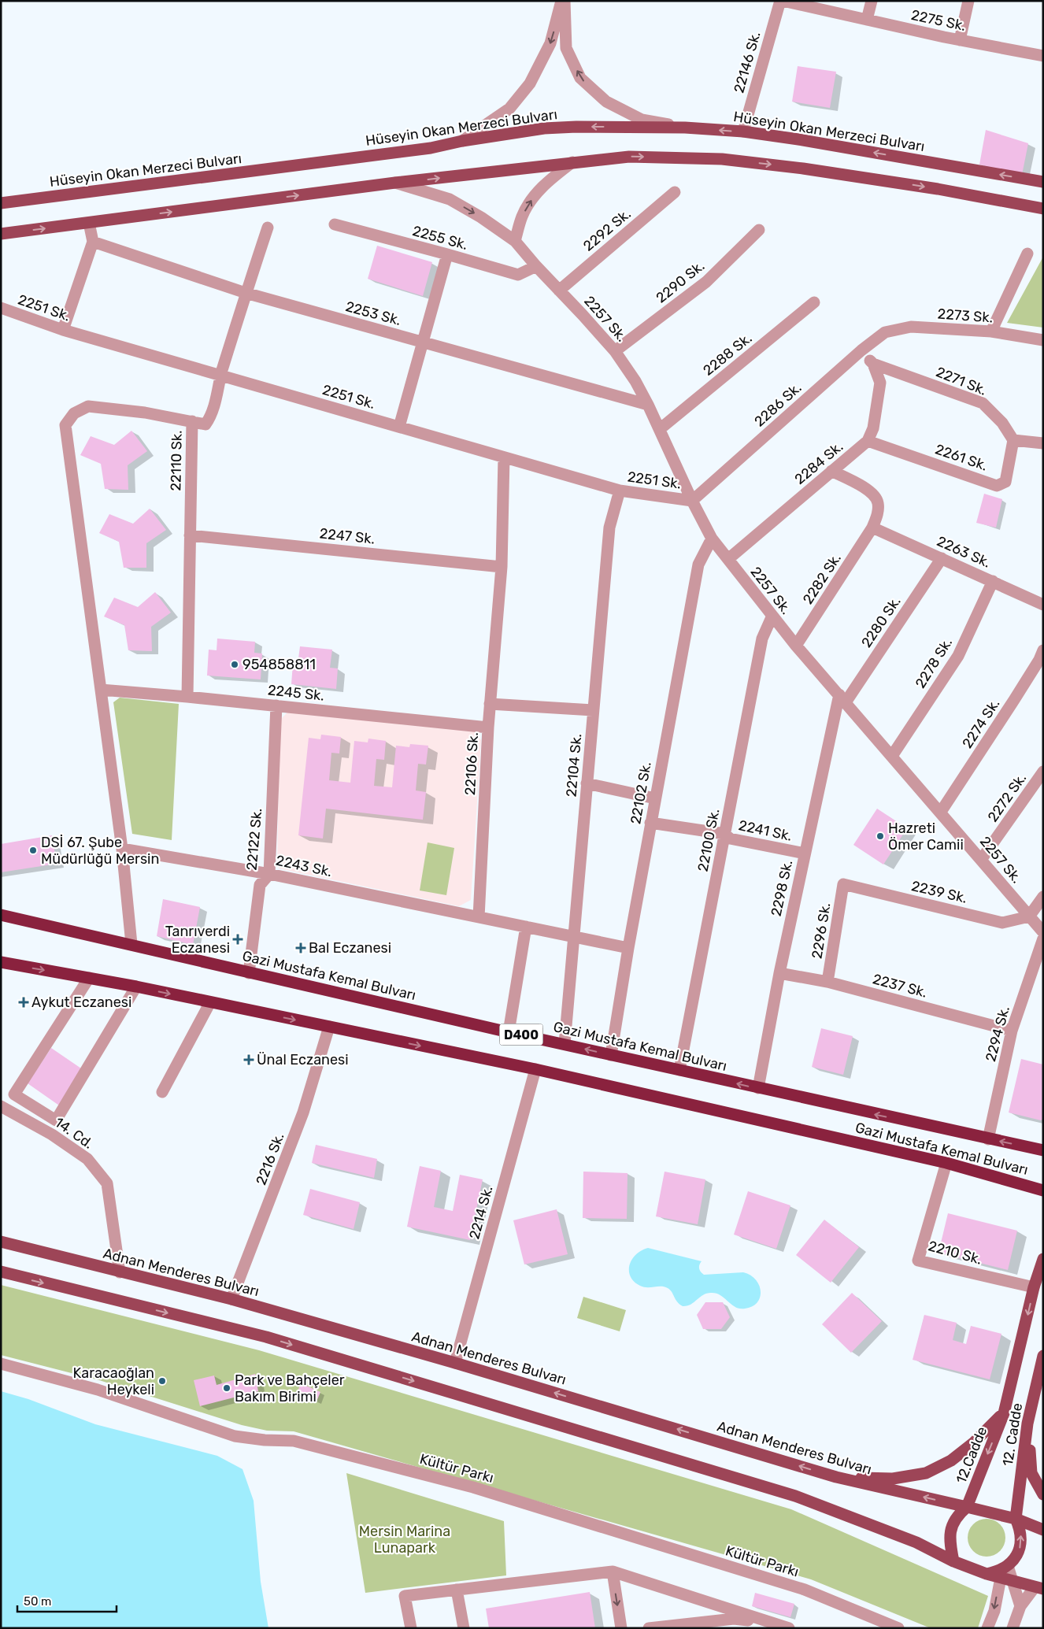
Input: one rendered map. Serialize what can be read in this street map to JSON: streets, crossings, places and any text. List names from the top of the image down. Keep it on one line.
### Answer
{"streets":{"highway":["Gazi Mustafa Kemal Bulvarı","D400"],"main road":["Hüseyin Okan Merzeci Bulvarı","Adnan Menderes Bulvarı","12. Cadde","12.Cadde"],"street":["2275 Sk.","22146 Sk.","2292 Sk.","2255 Sk.","2290 Sk.","2251 Sk.","2253 Sk.","2273 Sk.","2257 Sk.","2288 Sk.","2271 Sk.","2286 Sk.","2261 Sk.","22110 Sk.","2284 Sk.","2247 Sk.","2263 Sk.","2282 Sk.","2280 Sk.","2278 Sk.","2245 Sk.","2274 Sk.","22106 Sk.","22104 Sk.","22102 Sk.","2272 Sk.","2241 Sk.","22122 Sk.","22100 Sk.","2243 Sk.","2298 Sk.","2239 Sk.","2296 Sk.","2237 Sk.","2294 Sk.","14. Cd.","2216 Sk.","2214 Sk.","2210 Sk.","Kültür Parkı"]},"crossings":[["2275 Sk.","22146 Sk."],["22146 Sk.","Hüseyin Okan Merzeci Bulvarı"],["2292 Sk.","2257 Sk."],["2255 Sk.","2257 Sk."],["2290 Sk.","2257 Sk."],["2251 Sk.","2257 Sk."],["2251 Sk.","2286 Sk."],["2251 Sk.","22110 Sk."],["2251 Sk.","22106 Sk."],["2251 Sk.","22104 Sk."],["2253 Sk.","2257 Sk."],["2253 Sk.","22110 Sk."],["2273 Sk.","2286 Sk."],["2257 Sk.","2288 Sk."],["2257 Sk.","2286 Sk."],["2257 Sk.","2284 Sk."],["2257 Sk.","2282 Sk."],["2257 Sk.","2280 Sk."],["2257 Sk.","2278 Sk."],["2257 Sk.","2274 Sk."],["2257 Sk.","22102 Sk."],["2257 Sk.","2272 Sk."],["2257 Sk.","22100 Sk."],["2257 Sk.","2298 Sk."],["2257 Sk.","2239 Sk."],["2271 Sk.","2286 Sk."],["2271 Sk.","2261 Sk."],["2261 Sk.","2284 Sk."],["22110 Sk.","2247 Sk."],["22110 Sk.","2245 Sk."],["2284 Sk.","2282 Sk."],["2247 Sk.","22106 Sk."],["2263 Sk.","2282 Sk."],["2263 Sk.","2280 Sk."],["2263 Sk.","2278 Sk."],["2280 Sk.","2298 Sk."],["2245 Sk.","22106 Sk."],["2245 Sk.","22122 Sk."],["22106 Sk.","2243 Sk."],["22104 Sk.","Gazi Mustafa Kemal Bulvarı"],["22102 Sk.","2241 Sk."],["22102 Sk.","Gazi Mustafa Kemal Bulvarı"],["2241 Sk.","22100 Sk."],["2241 Sk.","2298 Sk."],["22122 Sk.","2243 Sk."],["22122 Sk.","Gazi Mustafa Kemal Bulvarı"],["22100 Sk.","Gazi Mustafa Kemal Bulvarı"],["2298 Sk.","Gazi Mustafa Kemal Bulvarı"],["2298 Sk.","2237 Sk."],["2239 Sk.","2296 Sk."],["2296 Sk.","2237 Sk."],["Gazi Mustafa Kemal Bulvarı","2294 Sk."],["Gazi Mustafa Kemal Bulvarı","2216 Sk."],["Gazi Mustafa Kemal Bulvarı","2214 Sk."],["Gazi Mustafa Kemal Bulvarı","2210 Sk."],["2237 Sk.","2294 Sk."],["14. Cd.","Adnan Menderes Bulvarı"],["2216 Sk.","Adnan Menderes Bulvarı"],["2214 Sk.","Adnan Menderes Bulvarı"],["2210 Sk.","12. Cadde"],["Adnan Menderes Bulvarı","12. Cadde"],["Adnan Menderes Bulvarı","12.Cadde"],["12. Cadde","12.Cadde"]],"one_way":["12.Cadde"],"parks":["Mersin Marina Lunapark"],"places":{"other":["954858811","Hazreti Ömer Camii","DSİ 67. Şube Müdürlüğü Mersin","Karacaoğlan Heykeli","Park ve Bahçeler Bakım Birimi"],"health":["Tanrıverdi Eczanesi","Bal Eczanesi","Aykut Eczanesi","Ünal Eczanesi"]},"scale_bar":"50 m"}
